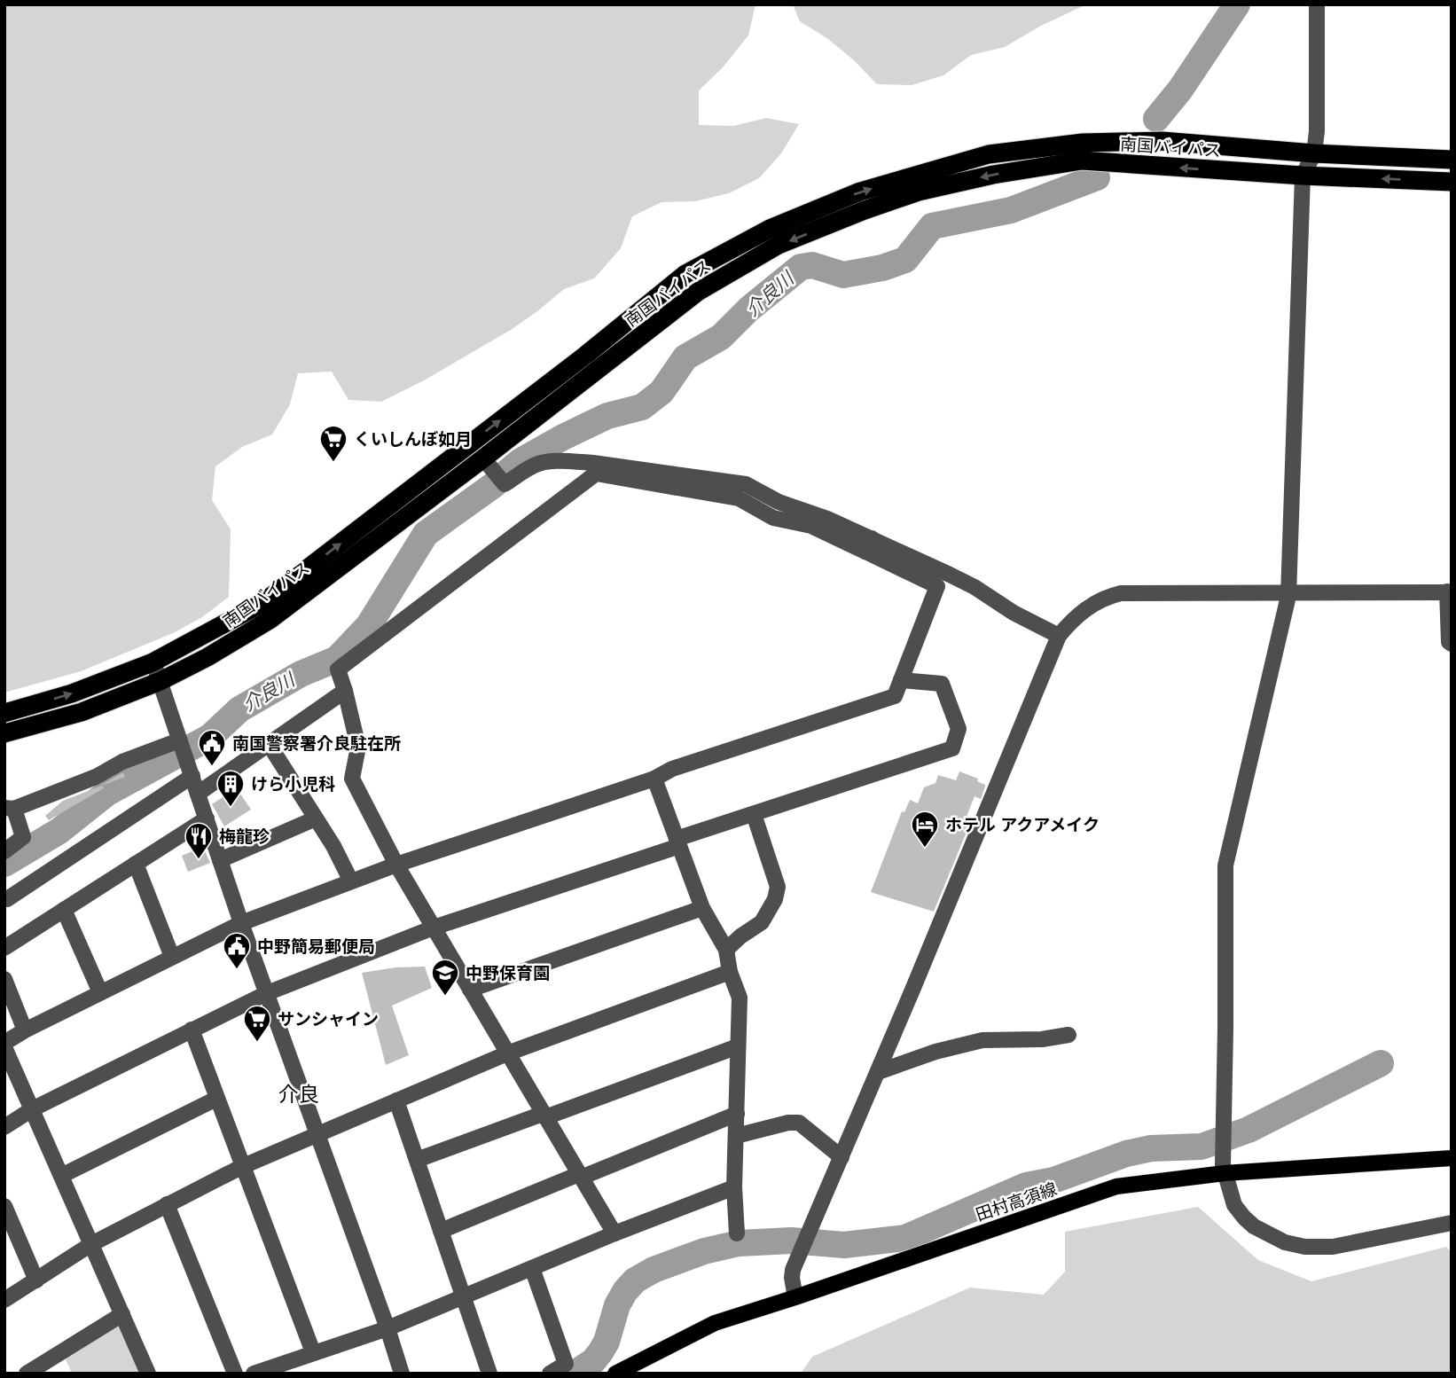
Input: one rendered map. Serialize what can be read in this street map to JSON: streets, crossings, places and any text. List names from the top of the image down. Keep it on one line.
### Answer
{"streets":{"highway":["南国バイパス"],"main road":["田村高須線"]},"districts":["介良"],"water":["介良川"],"places":{"supermarket":["くいしんぼ如月","サンシャイン"],"public building":["南国警察署介良駐在所","中野簡易郵便局"],"building":["けら小児科"],"hotel":["ホテル アクアメイク"],"restaurant":["梅龍珍"],"school or university":["中野保育園"]}}
